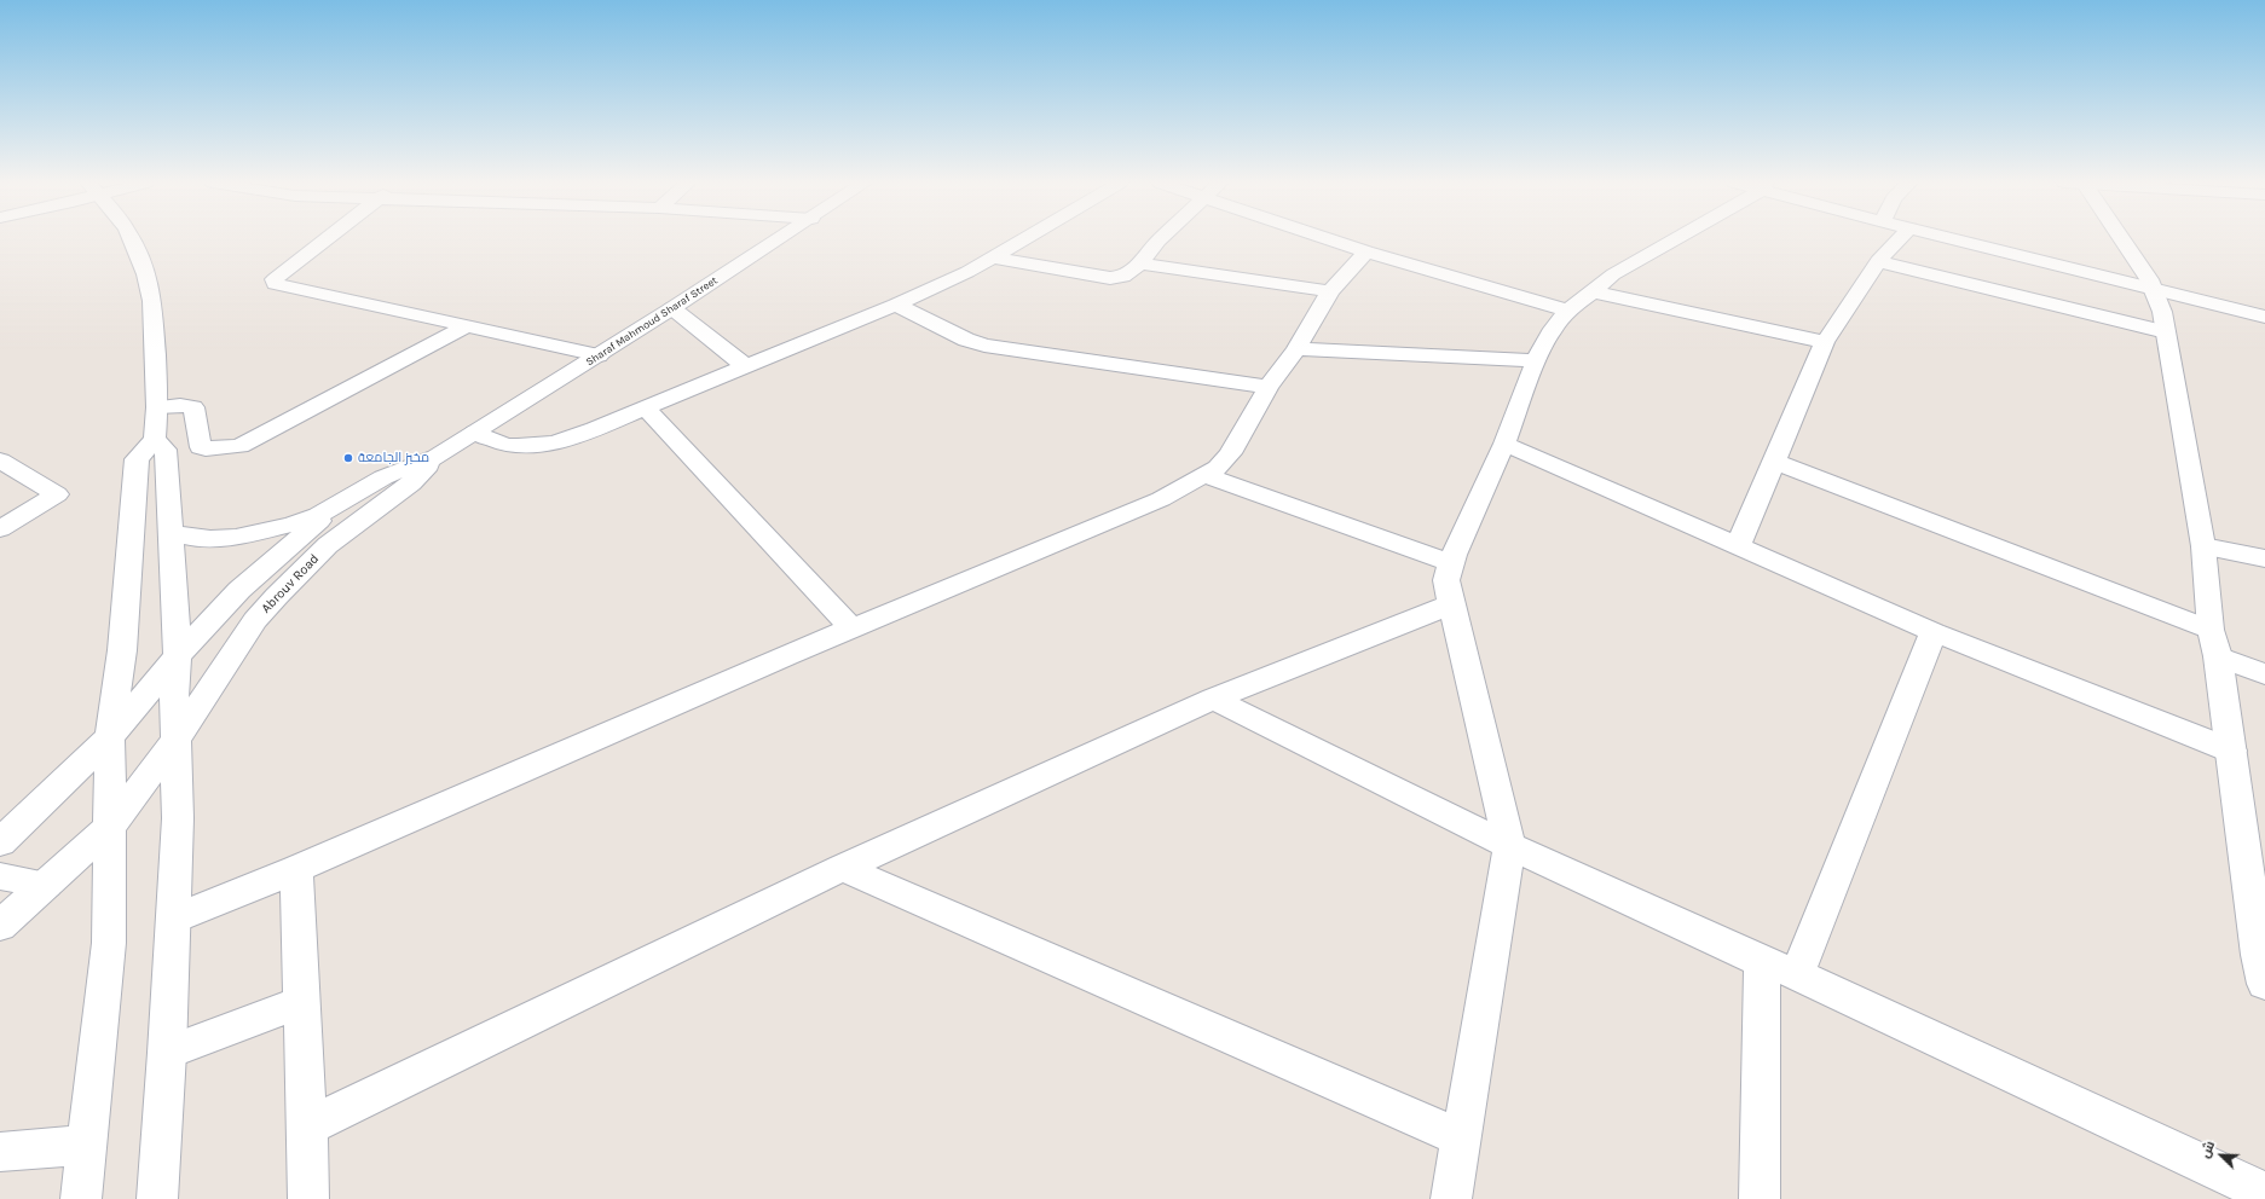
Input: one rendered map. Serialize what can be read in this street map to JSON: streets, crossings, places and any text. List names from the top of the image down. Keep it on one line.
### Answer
{"streets":{"street":["Sharaf Mahmoud Sharaf Street","Abrouv Road"]},"crossings":[["Sharaf Mahmoud Sharaf Street","Abrouv Road"]],"places":["مخبز الجامعة"],"north":"top left"}
